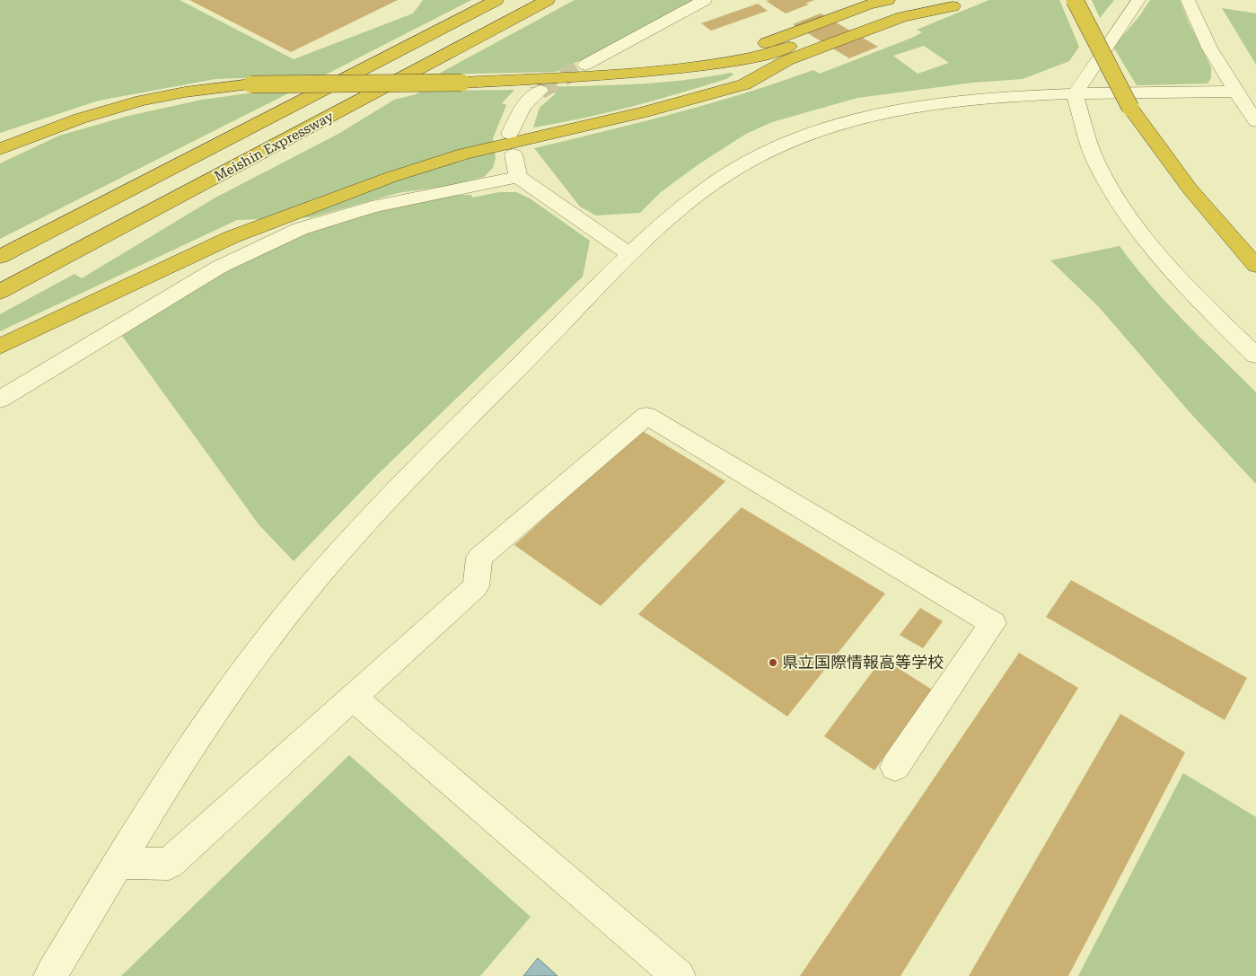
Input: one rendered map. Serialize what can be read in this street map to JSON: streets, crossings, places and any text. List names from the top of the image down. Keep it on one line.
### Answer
{"streets":{"highway":["Meishin Expressway"]},"places":["県立国際情報高等学校"]}
